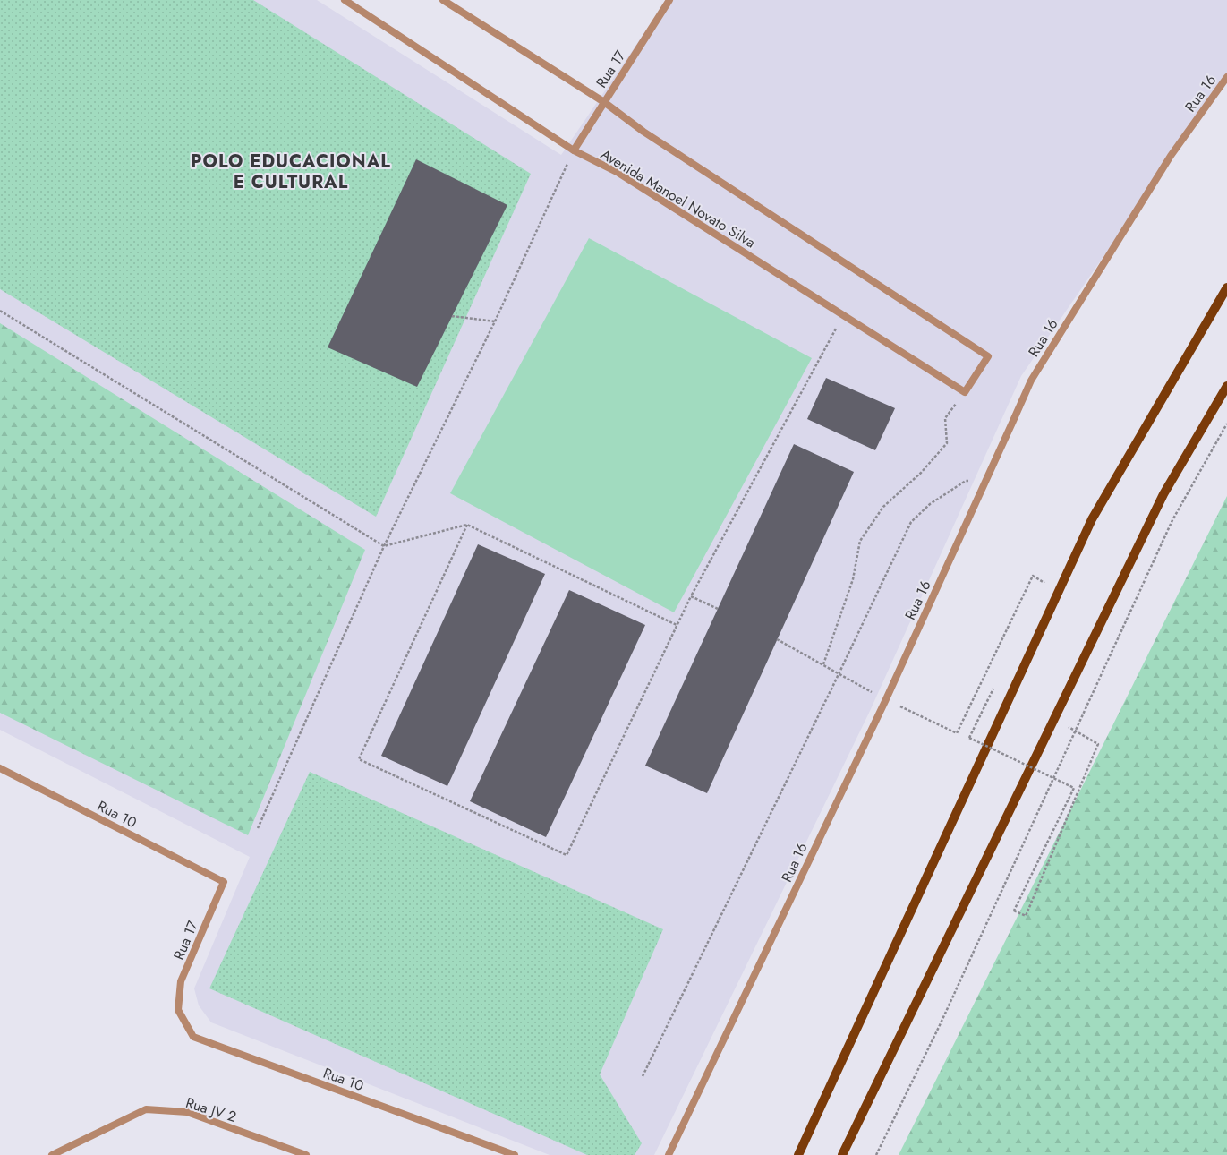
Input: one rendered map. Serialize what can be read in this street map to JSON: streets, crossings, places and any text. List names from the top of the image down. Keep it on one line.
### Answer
{"streets":{"street":["Rua 17","Rua 16","Avenida Manoel Novato Silva","Rua 10","Rua JV 2"]},"crossings":[["Rua 17","Avenida Manoel Novato Silva"],["Rua 17","Rua 10"]],"districts":["POLO EDUCACIONAL E CULTURAL"]}
